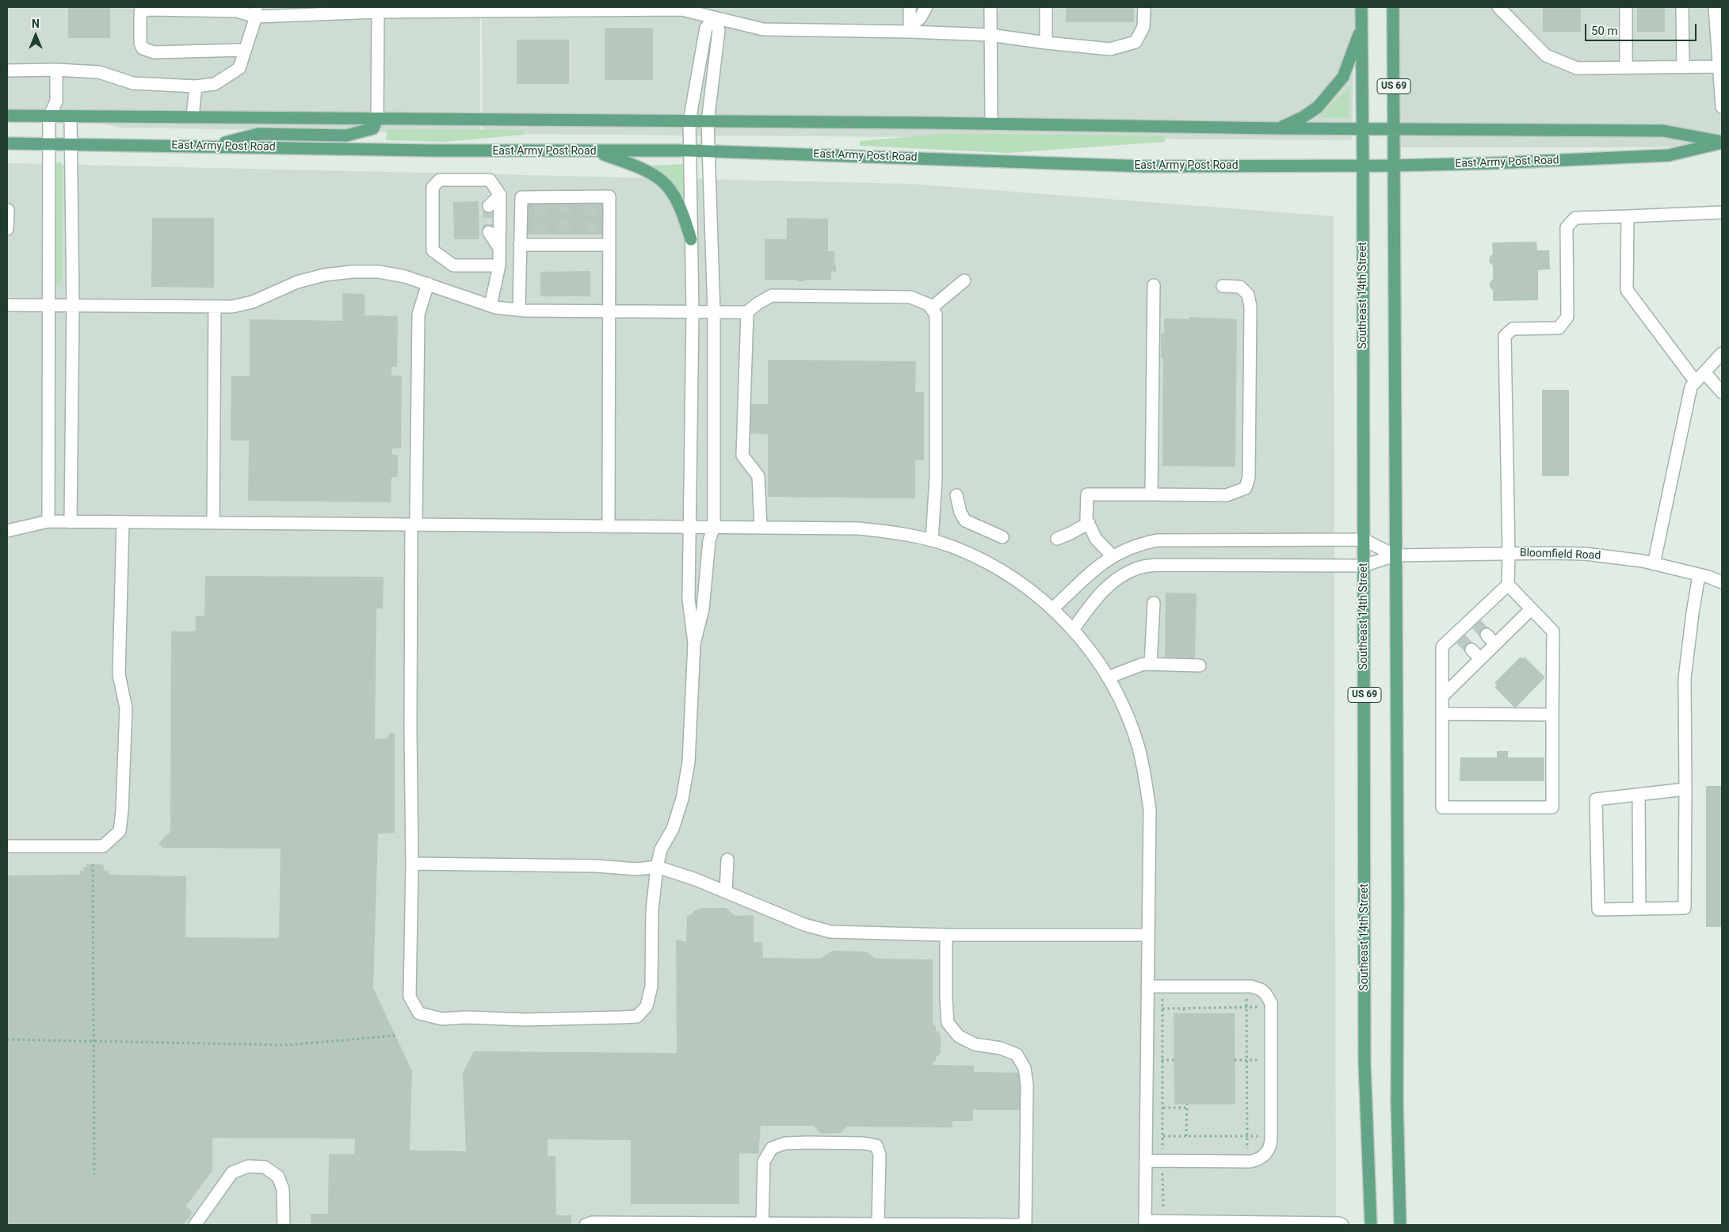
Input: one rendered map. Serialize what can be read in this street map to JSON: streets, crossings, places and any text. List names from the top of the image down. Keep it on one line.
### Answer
{"streets":{"main road":["US 69","East Army Post Road","Southeast 14th Street"],"street":["Bloomfield Road"]},"crossings":[["US 69","East Army Post Road"],["US 69","Bloomfield Road"],["East Army Post Road","Southeast 14th Street"]],"scale_bar":"50 m","north":"top"}
